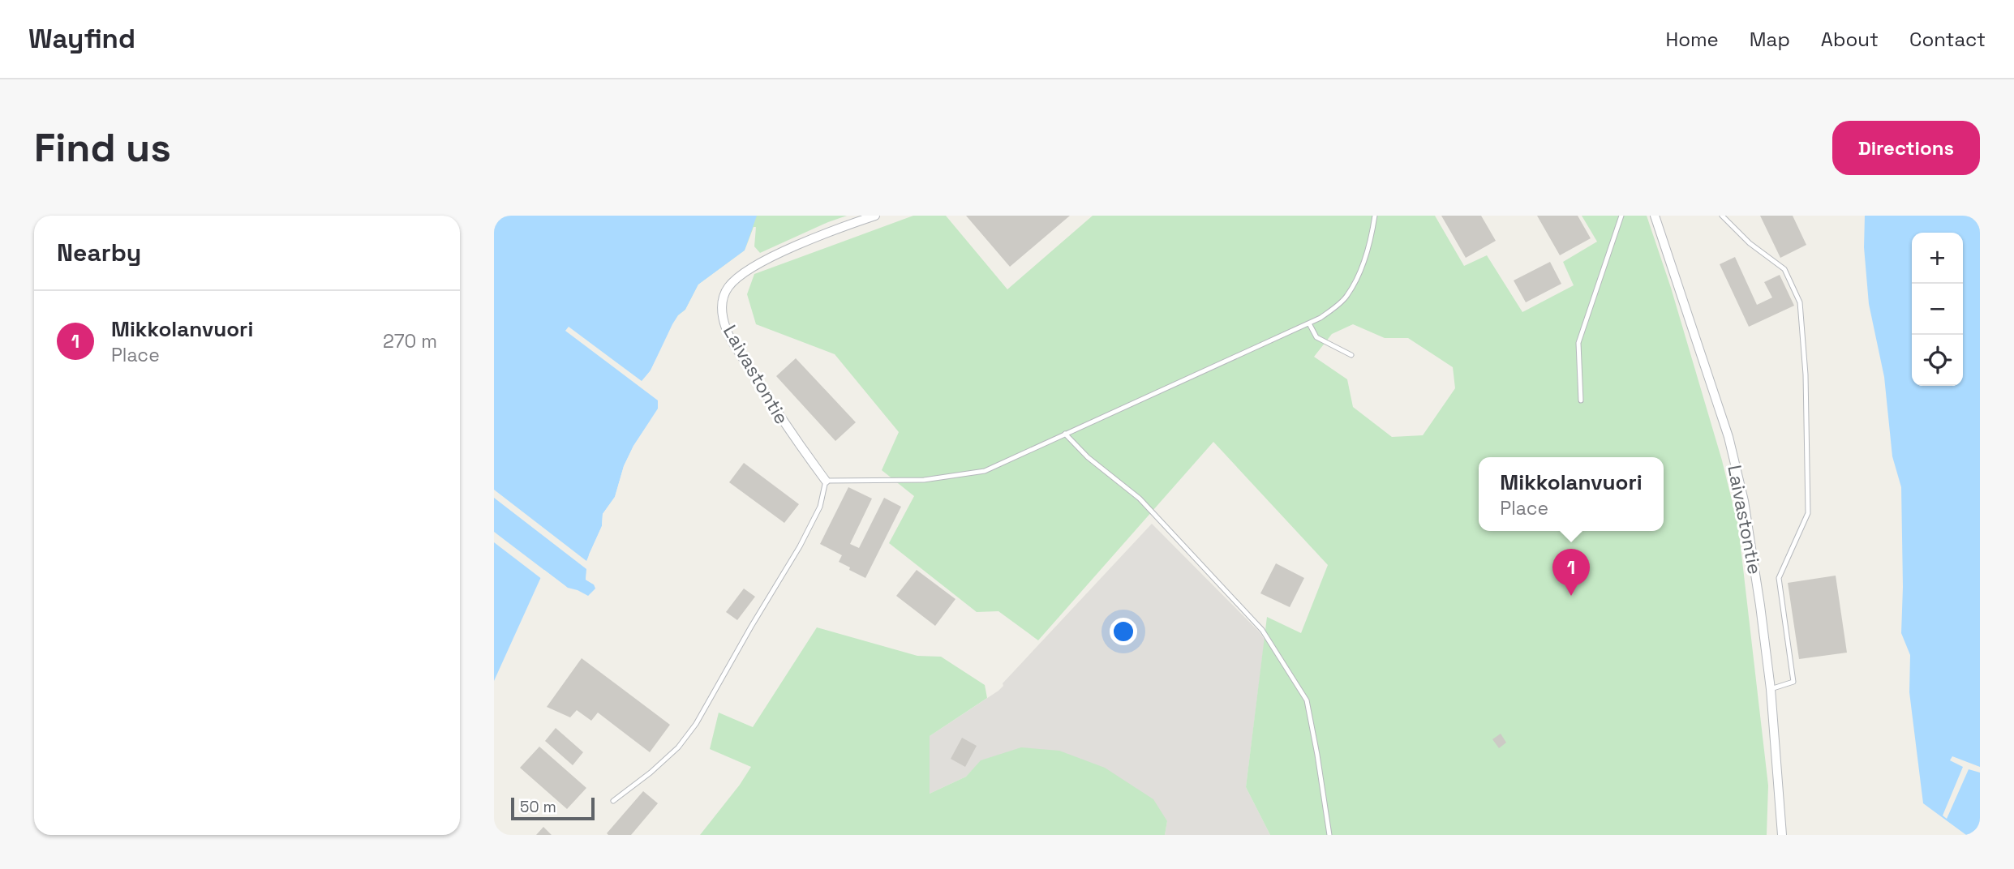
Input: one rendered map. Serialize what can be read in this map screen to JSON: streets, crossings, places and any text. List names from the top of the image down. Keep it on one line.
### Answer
{"streets":{"street":["Laivastontie"]},"scale_bar":"50 m","page":{"header":"Wayfind","nav":["Home","Map","About","Contact"],"buttons":"Directions","title":"Find us","heading":"Nearby","map_buttons":["+","−"],"list":[{"mark":"1","name":"Mikkolanvuori","note":"Place","value":"270 m"}],"popup":["Mikkolanvuori","Place"],"pins":"1","scale":"50 m"}}
